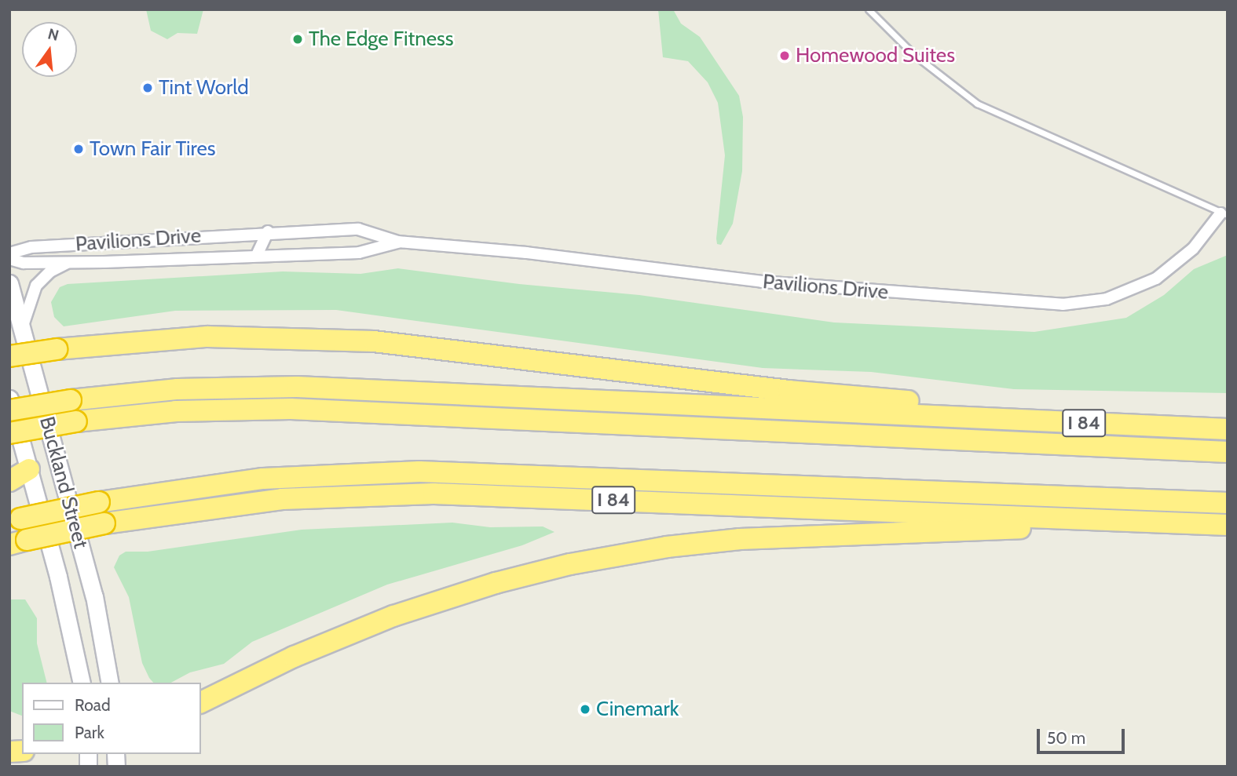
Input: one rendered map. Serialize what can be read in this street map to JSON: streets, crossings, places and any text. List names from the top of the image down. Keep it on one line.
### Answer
{"streets":{"highway":["I 84"],"main road":["Buckland Street"],"street":["Pavilions Drive"]},"crossings":[["Pavilions Drive","Buckland Street"]],"places":["The Edge Fitness","Homewood Suites","Tint World","Town Fair Tires","Cinemark"],"legend":["Road","Park"],"scale_bar":"50 m","north":"top"}
